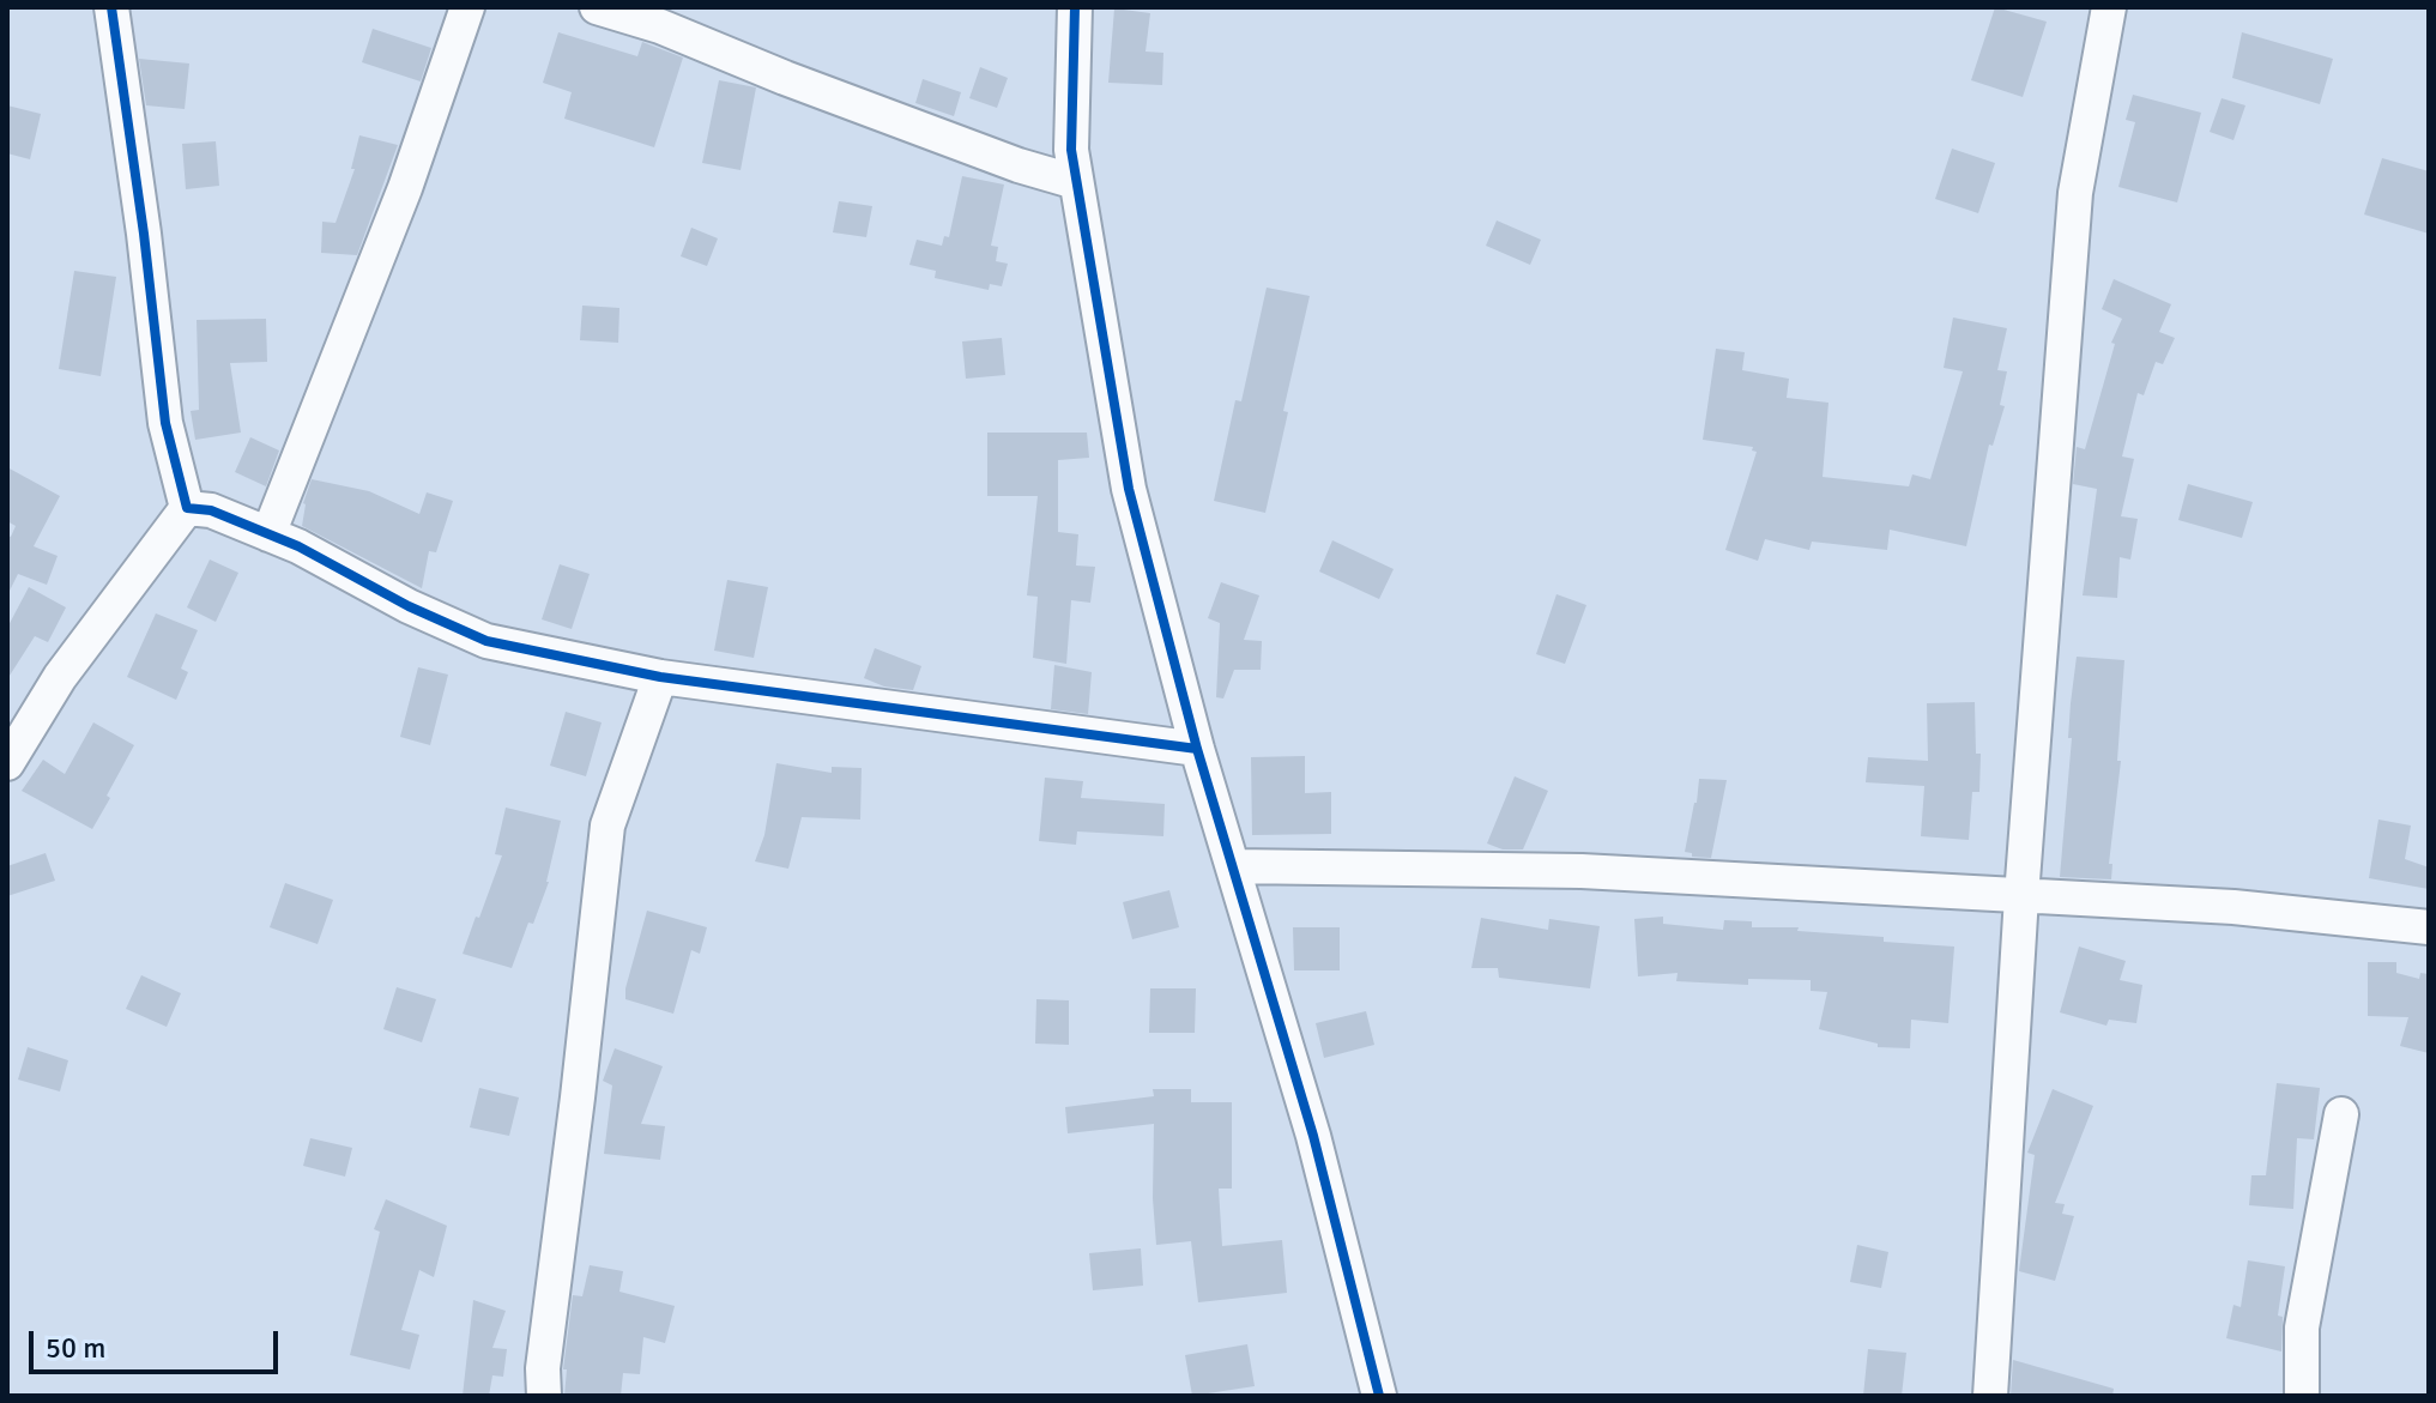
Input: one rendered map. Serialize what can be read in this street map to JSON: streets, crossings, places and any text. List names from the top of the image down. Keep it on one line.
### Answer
{"scale_bar":"50 m"}
